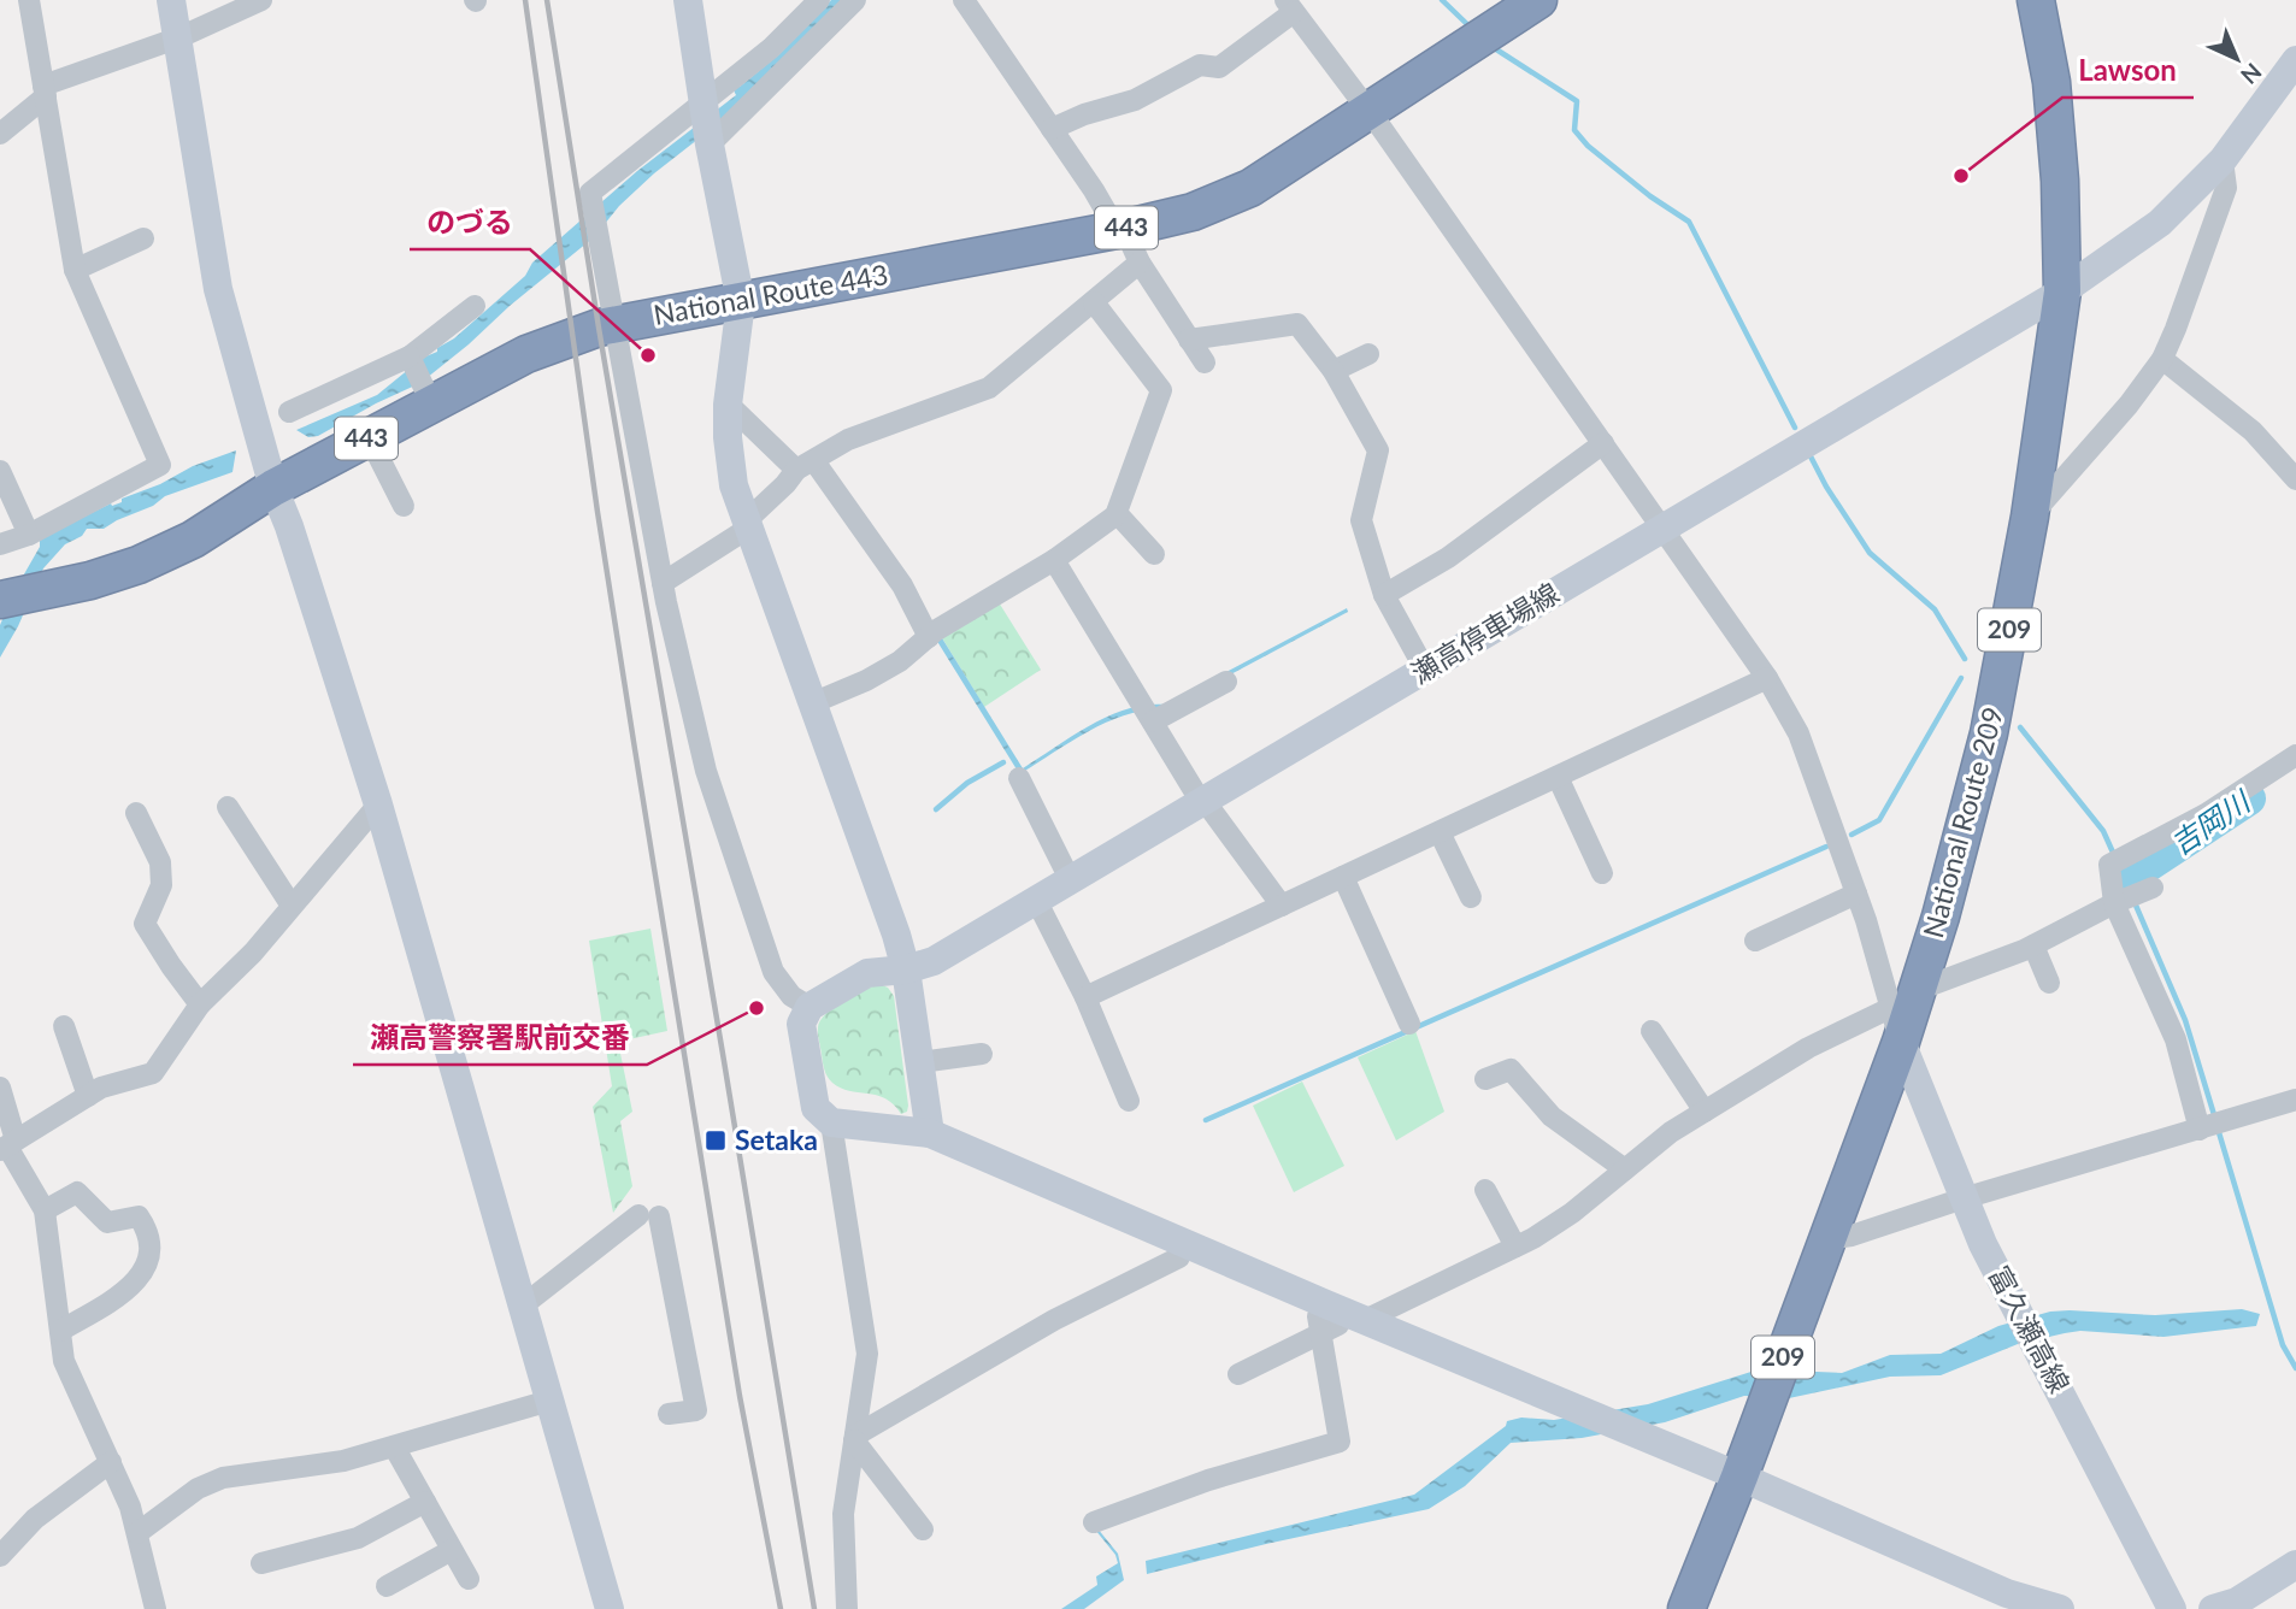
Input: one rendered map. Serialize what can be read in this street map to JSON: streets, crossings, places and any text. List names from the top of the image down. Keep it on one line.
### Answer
{"streets":{"highway":["443","National Route 443","209","National Route 209"],"street":["瀬高停車場線","富久瀬高線"]},"crossings":[["瀬高停車場線","National Route 209"],["National Route 209","富久瀬高線"]],"water":["吉岡川"],"places":{"other":["Lawson","のづる","瀬高警察署駅前交番"],"transit":["Setaka"]},"north":"bottom right"}
